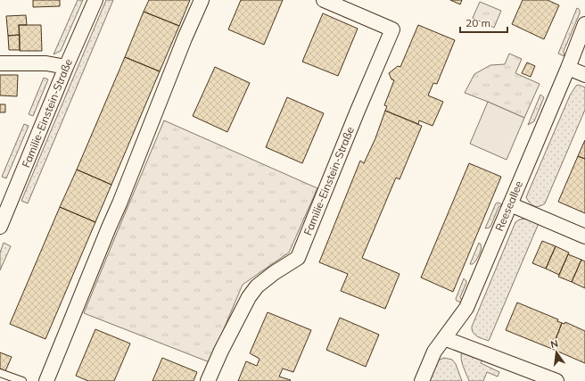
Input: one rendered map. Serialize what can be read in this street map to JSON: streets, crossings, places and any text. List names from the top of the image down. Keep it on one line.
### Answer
{"streets":{"street":["Familie-Einstein-Straße","Reeseallee"]},"scale_bar":"20 m","north":"top"}
